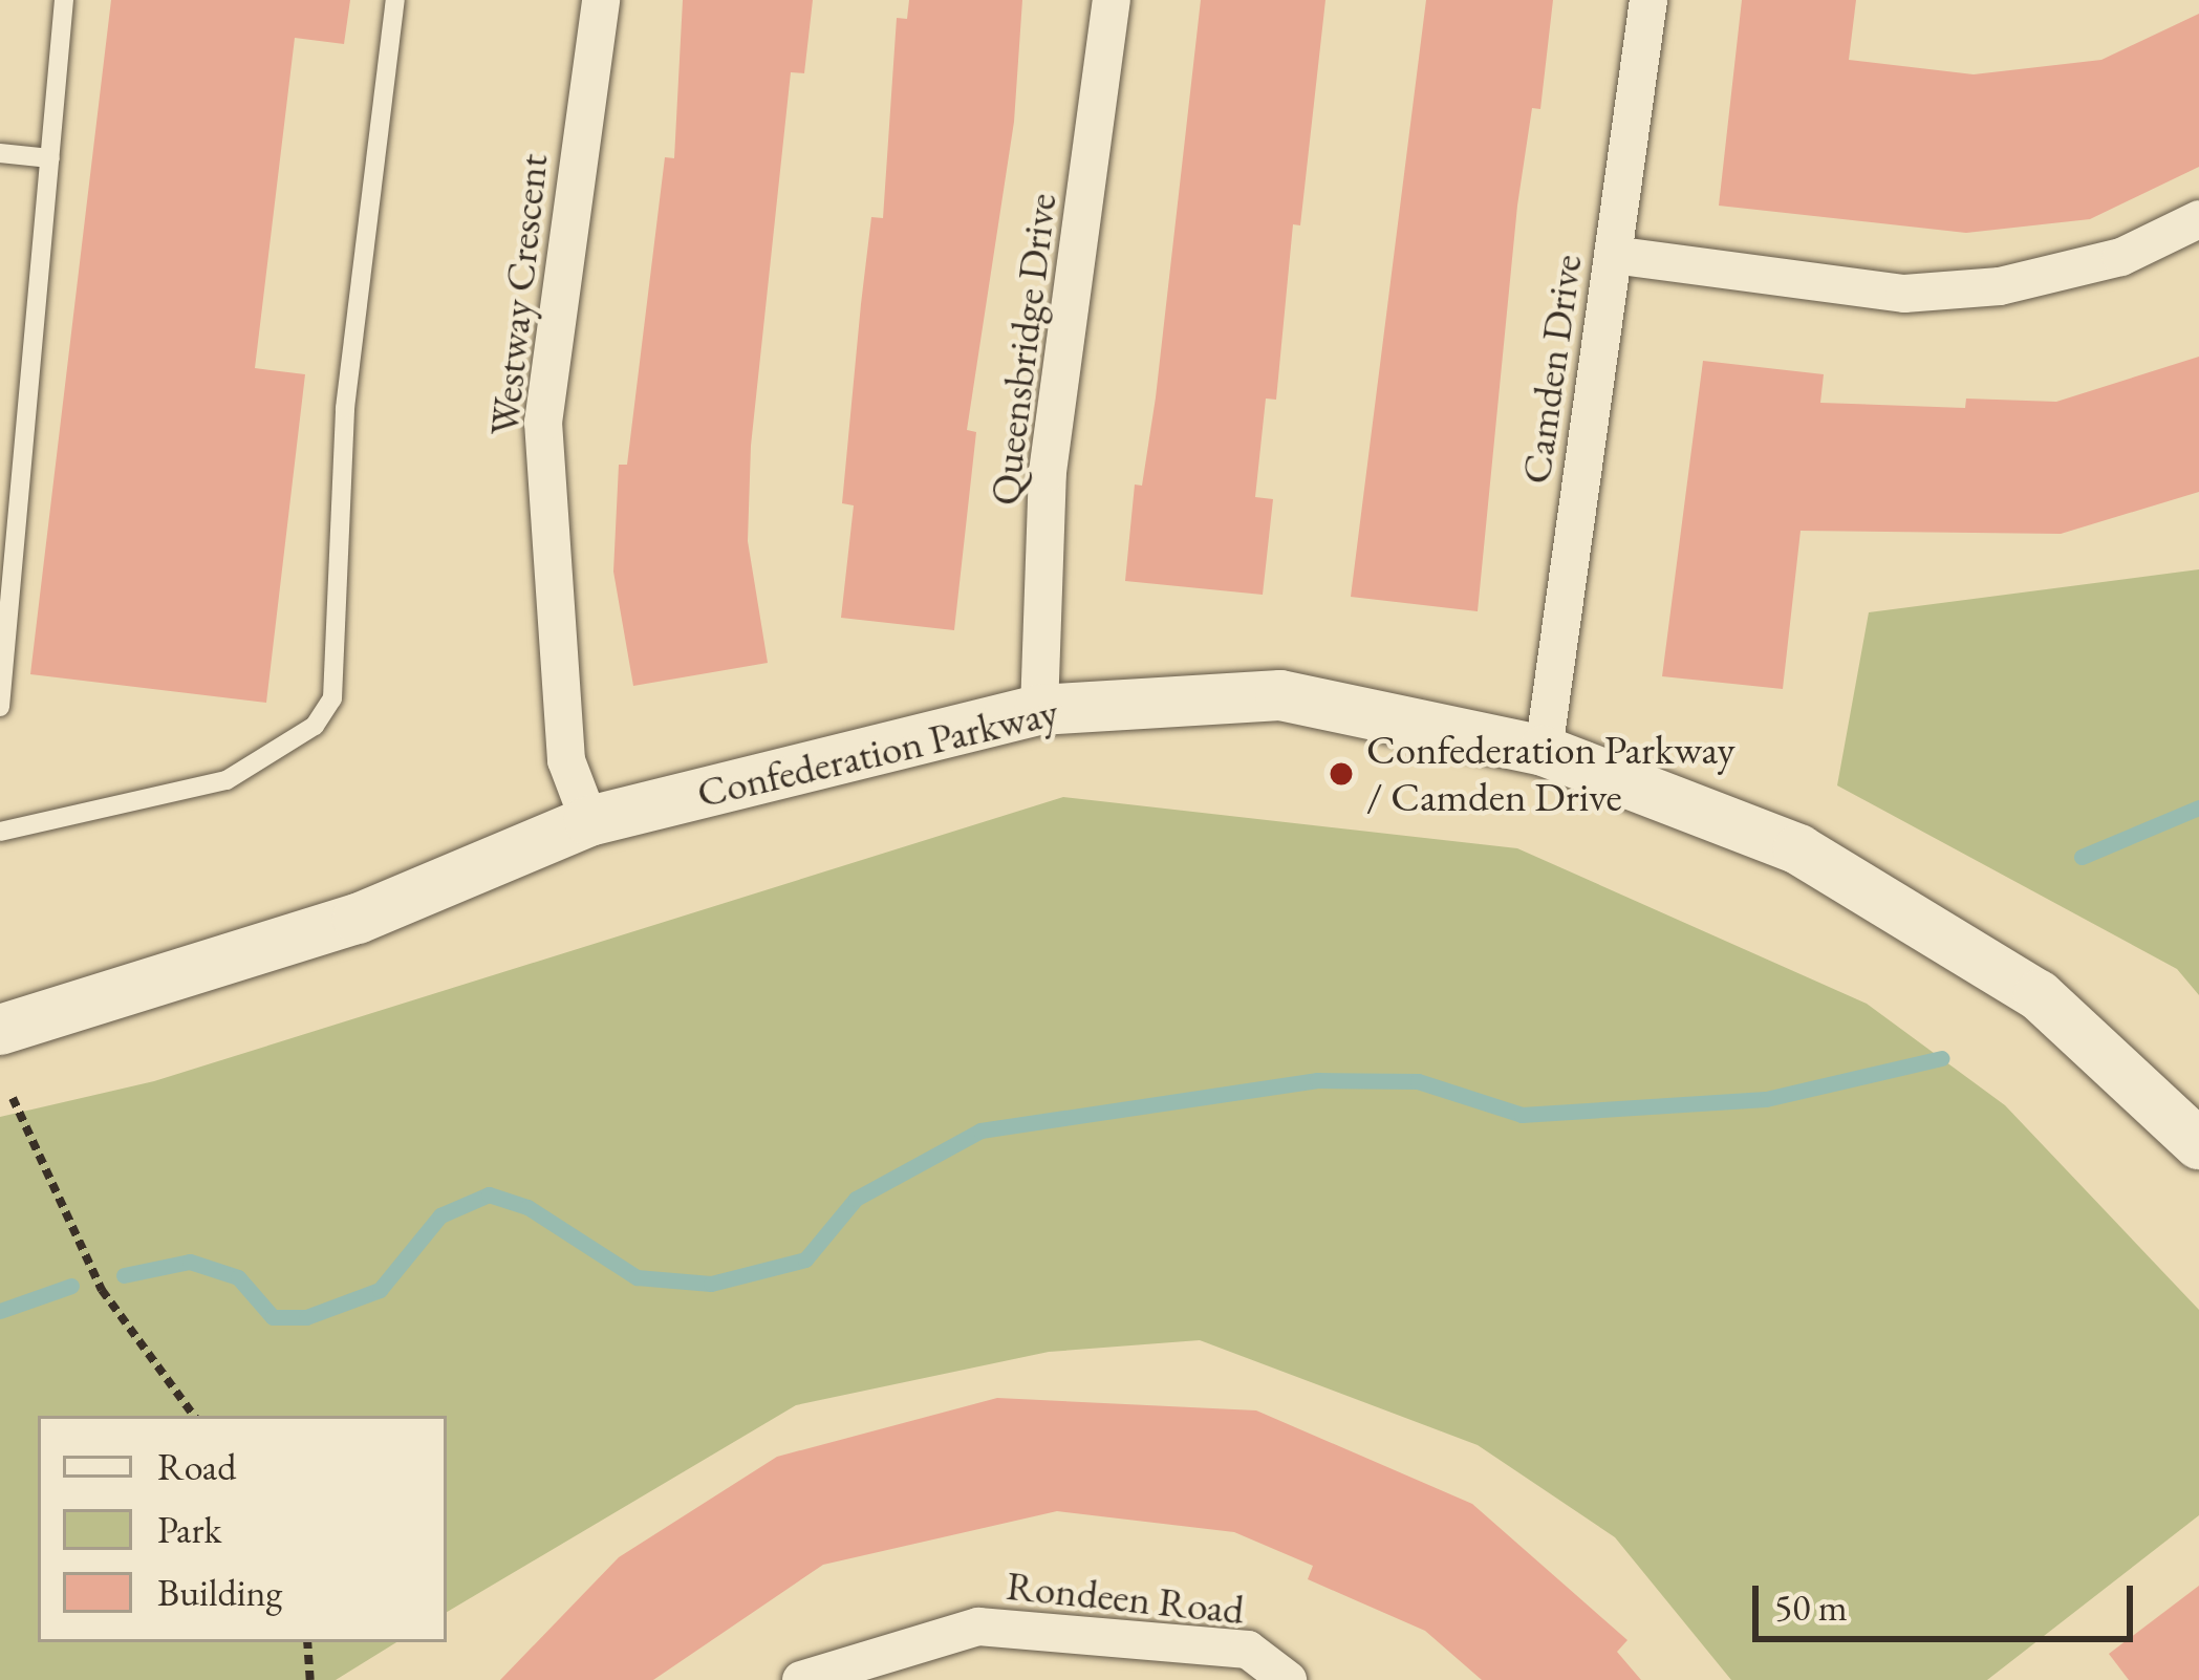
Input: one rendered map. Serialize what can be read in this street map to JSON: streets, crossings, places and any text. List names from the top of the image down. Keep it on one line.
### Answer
{"streets":{"street":["Westway Crescent","Queensbridge Drive","Camden Drive","Confederation Parkway","Rondeen Road"]},"crossings":[["Westway Crescent","Confederation Parkway"],["Queensbridge Drive","Confederation Parkway"],["Camden Drive","Confederation Parkway"]],"places":["Confederation Parkway / Camden Drive"],"legend":["Road","Park","Building"],"scale_bar":"50 m"}
